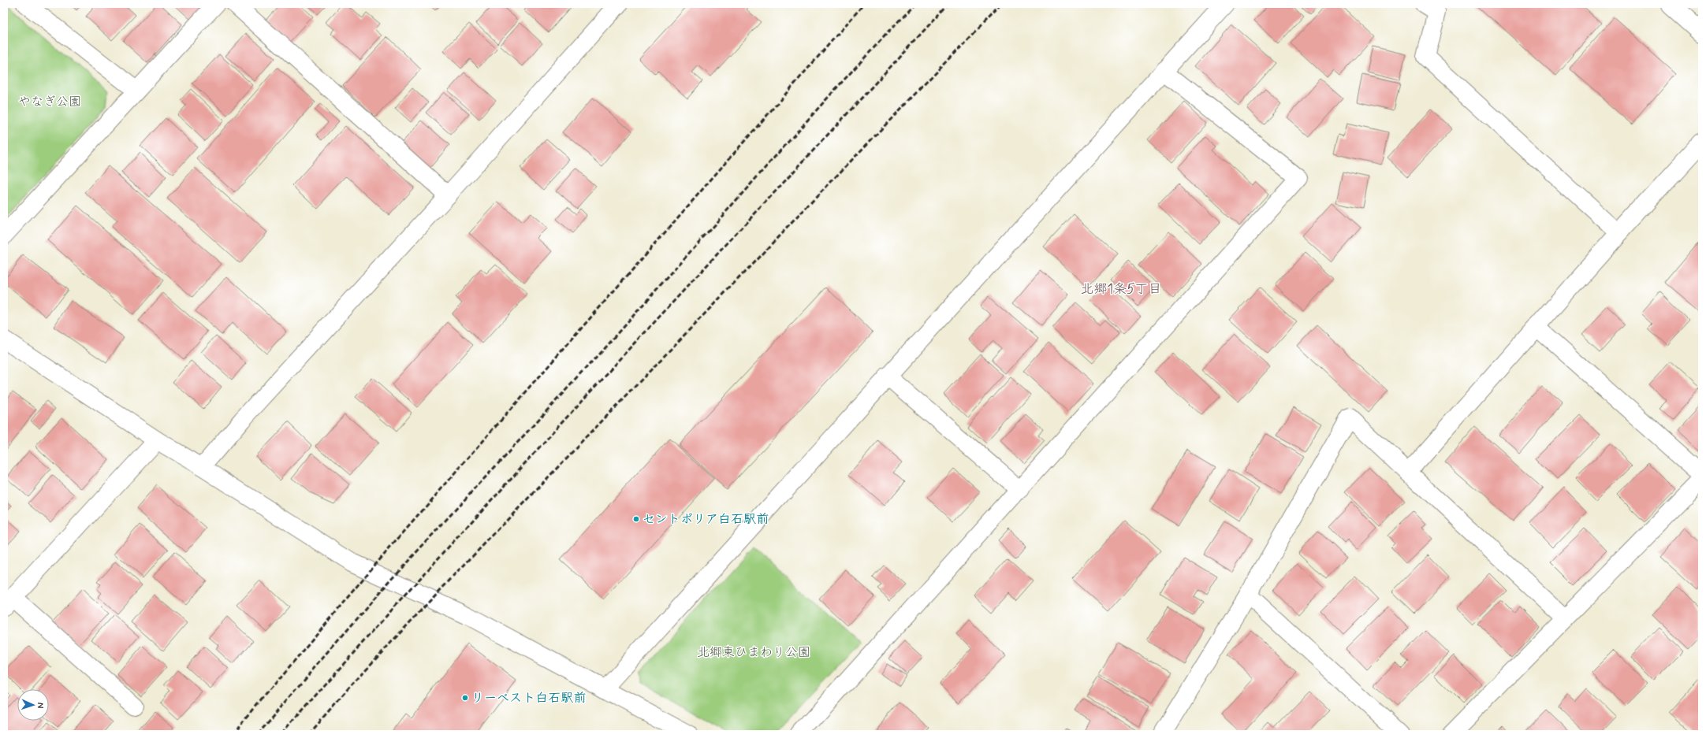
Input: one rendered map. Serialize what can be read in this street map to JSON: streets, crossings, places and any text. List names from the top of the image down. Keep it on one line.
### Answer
{"districts":["北郷1条5丁目"],"parks":["やなぎ公園","北郷東ひまわり公園"],"places":["セントポリア白石駅前","リーベスト白石駅前"],"north":"right"}
